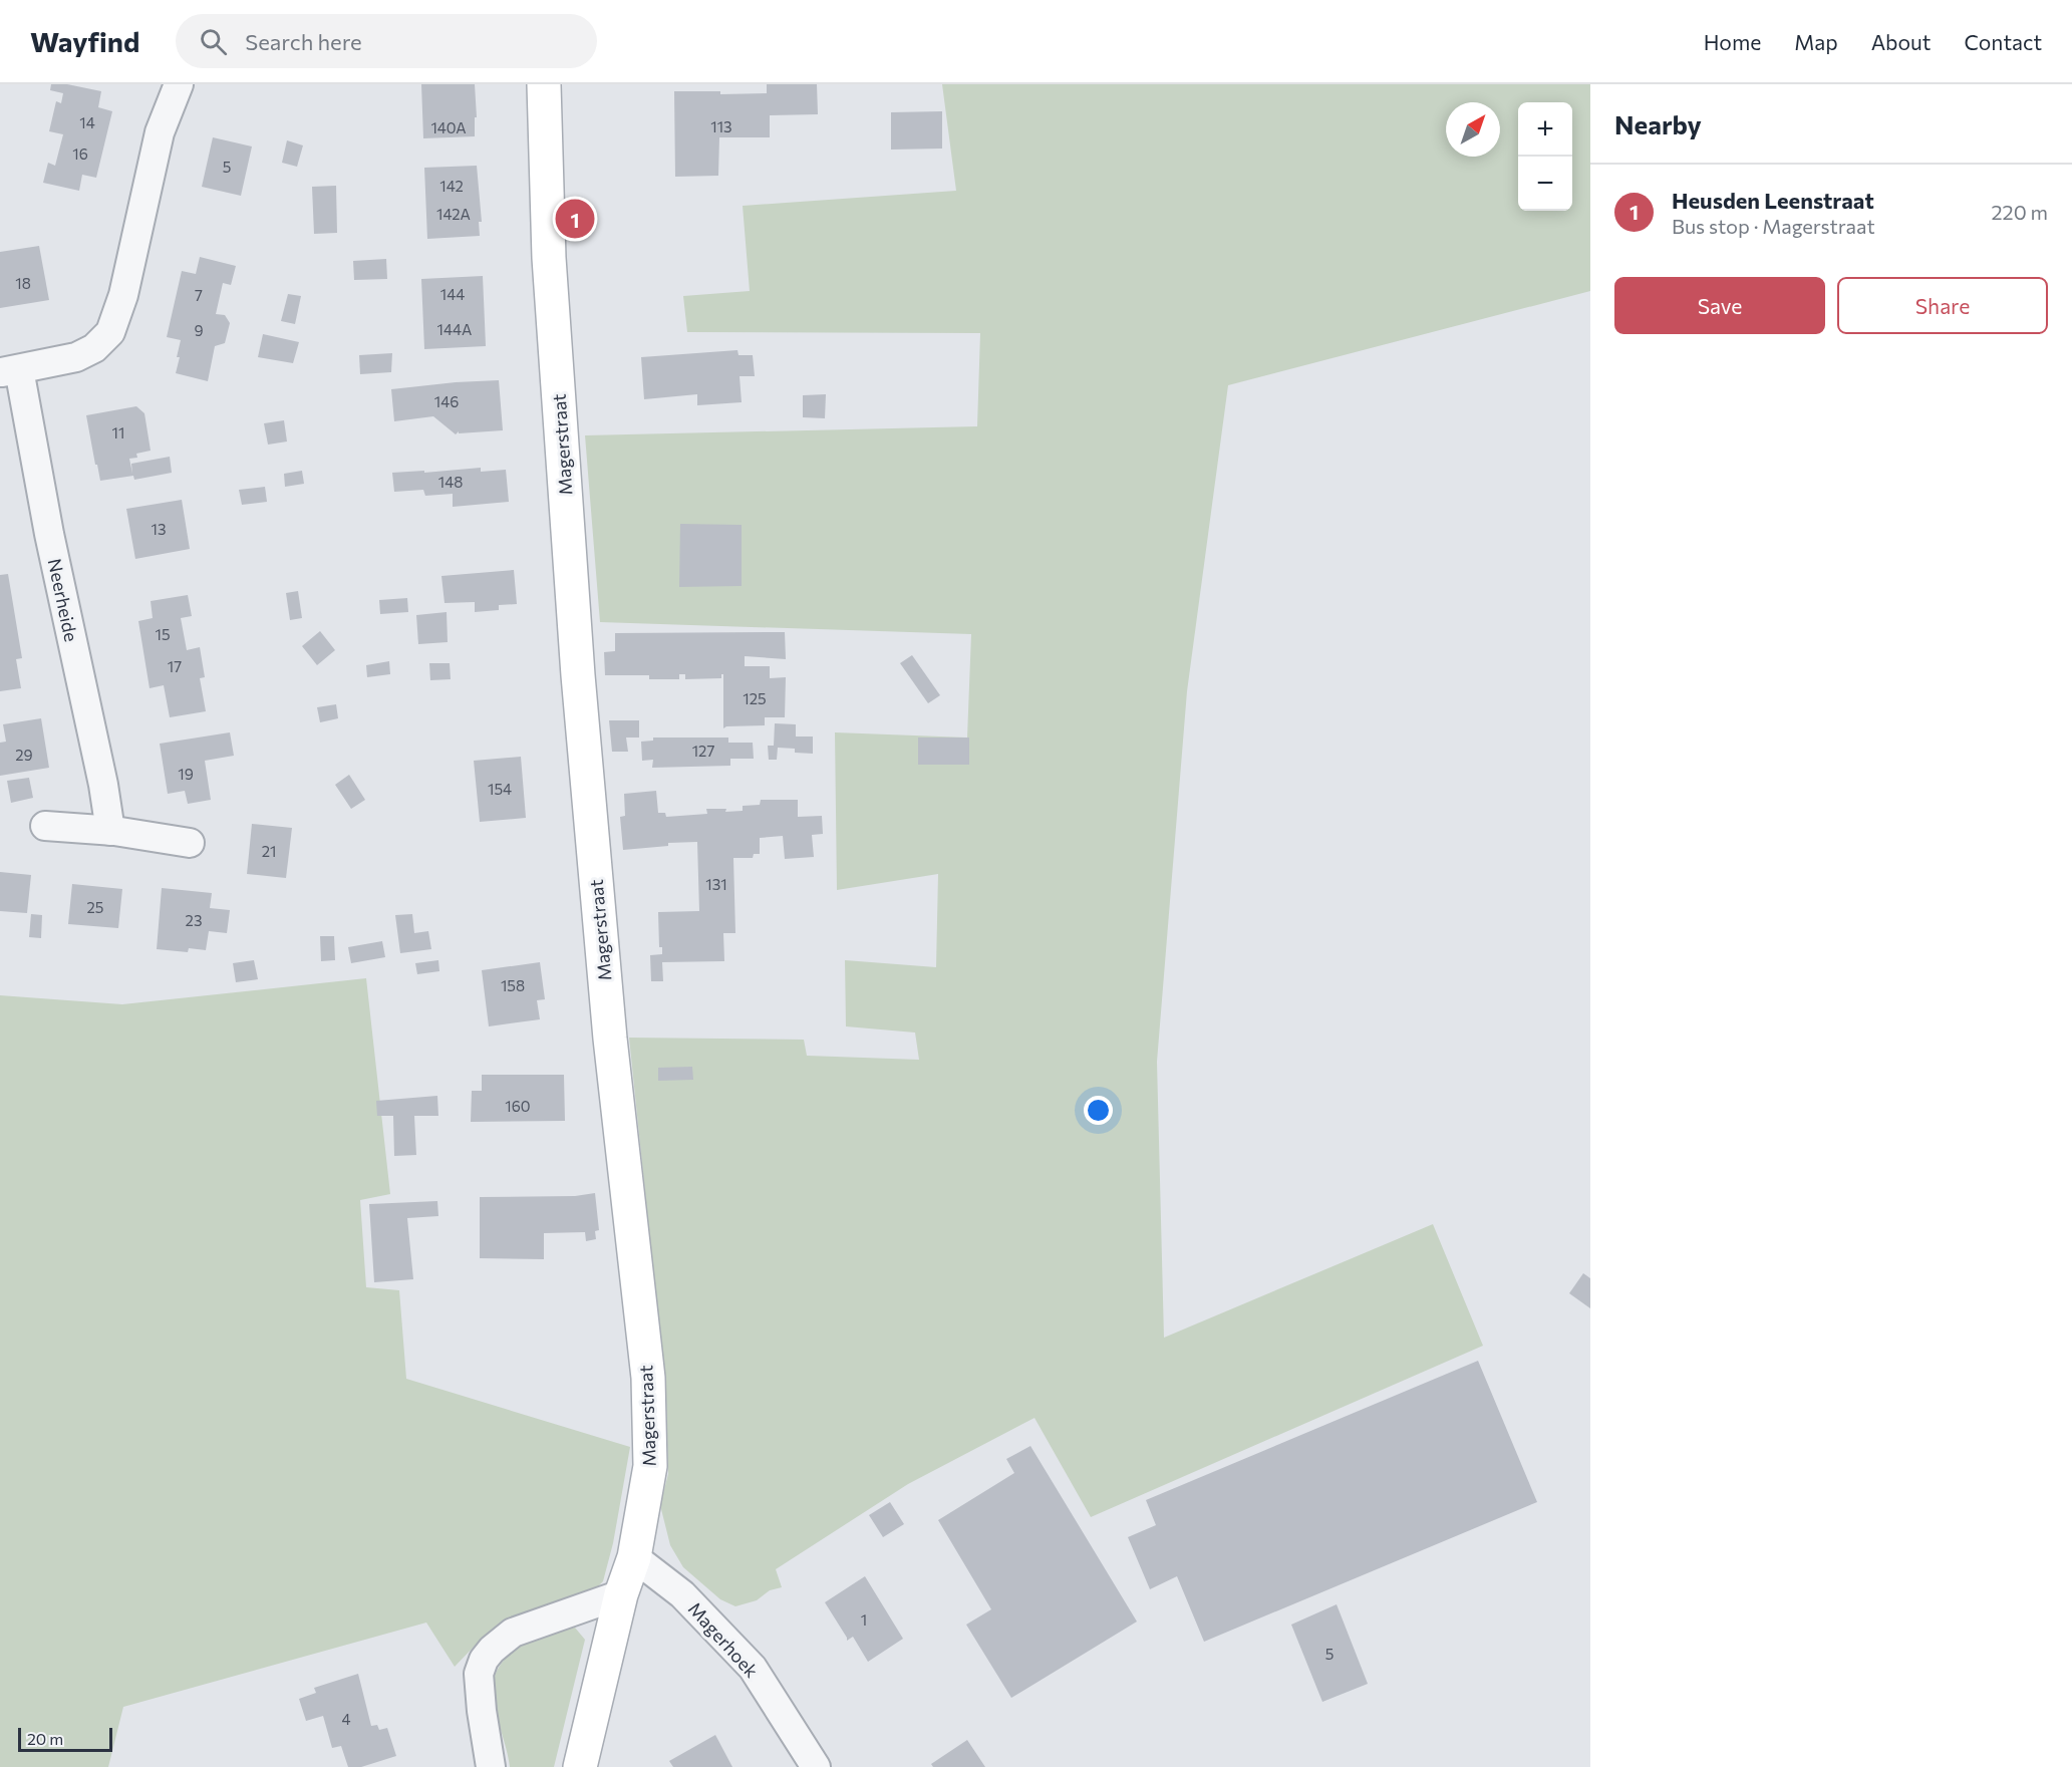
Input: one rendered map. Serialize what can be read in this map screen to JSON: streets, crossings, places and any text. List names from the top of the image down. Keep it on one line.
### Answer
{"streets":{"street":["Magerstraat","Neerheide","Magerhoek"]},"crossings":[["Magerstraat","Magerhoek"]],"house_numbers":["14","113","140A","16","5","142","142A","18","144","7","144A","9","146","11","148","13","15","17","125","127","29","19","154","21","131","25","23","158","160","1","5","4"],"scale_bar":"20 m","north":"top right","page":{"header":"Wayfind","search":"Search here","nav":["Home","Map","About","Contact"],"heading":"Nearby","map_buttons":["+","−"],"list":[{"mark":"1","name":"Heusden Leenstraat","note":"Bus stop · Magerstraat","value":"220 m"}],"pins":"1","buttons":["Save","Share"],"scale":"20 m"}}
